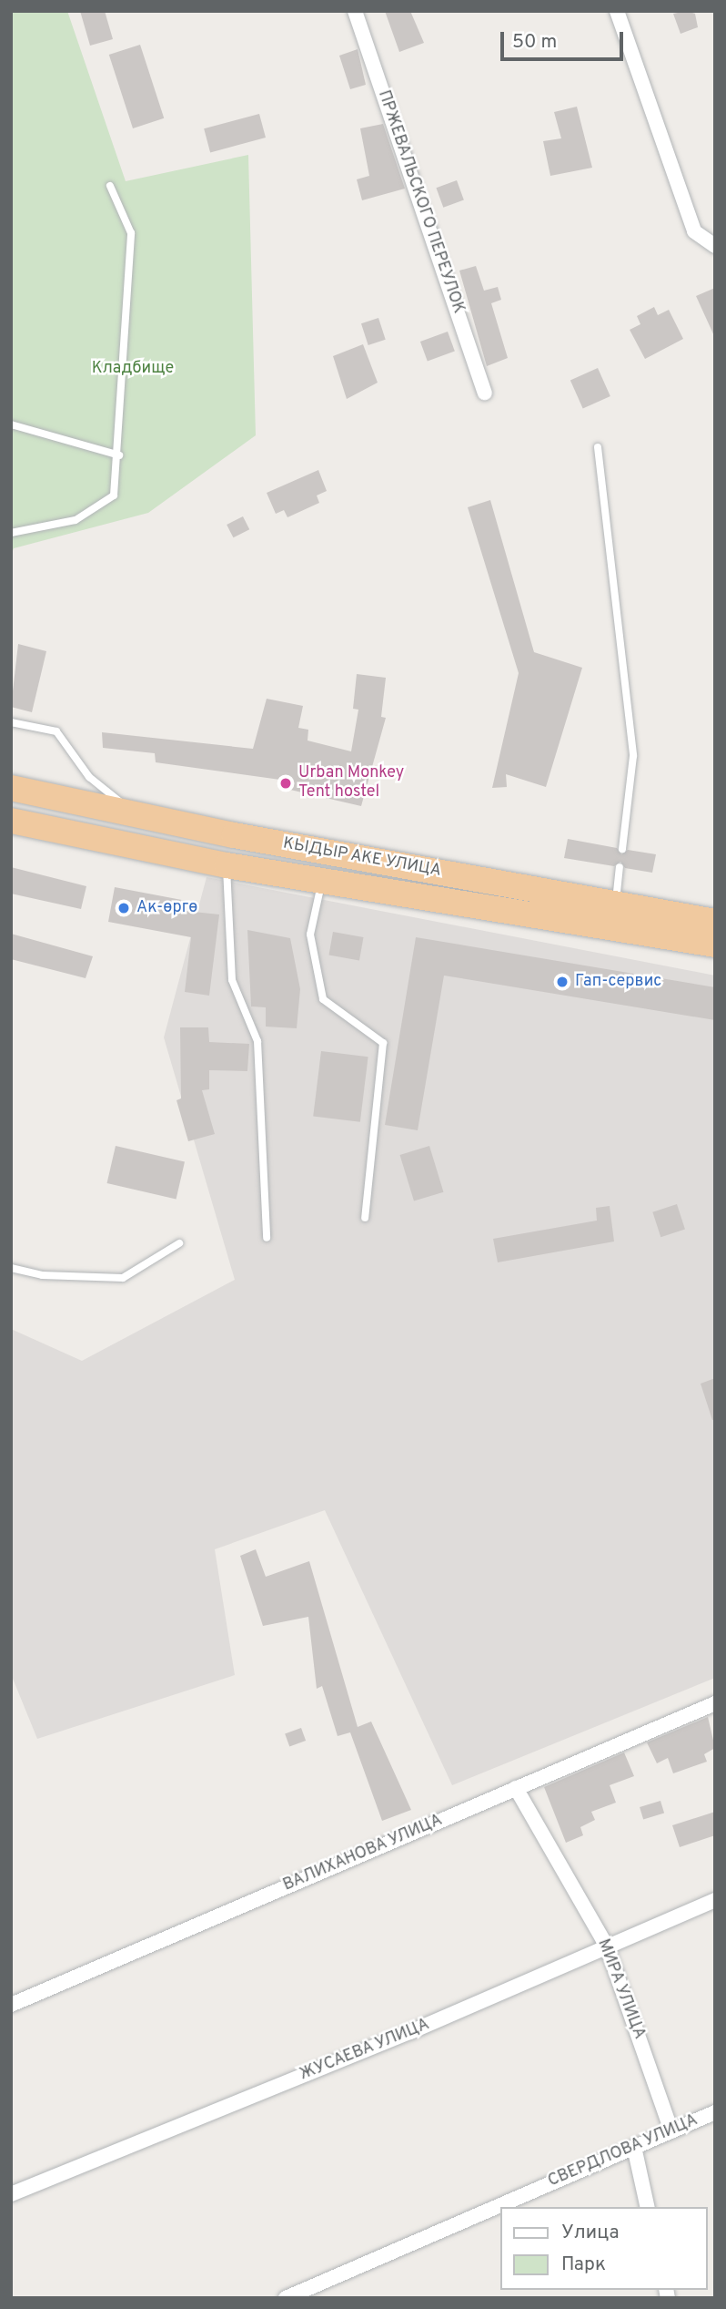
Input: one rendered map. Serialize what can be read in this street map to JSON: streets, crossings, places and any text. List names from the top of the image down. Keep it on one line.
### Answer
{"streets":{"highway":["КЫДЫР АКЕ УЛИЦА"],"street":["ПРЖЕВАЛЬСКОГО ПЕРЕУЛОК","ВАЛИХАНОВА УЛИЦА","МИРА УЛИЦА","ЖУСАЕВА УЛИЦА","СВЕРДЛОВА УЛИЦА"]},"crossings":[["ВАЛИХАНОВА УЛИЦА","МИРА УЛИЦА"],["МИРА УЛИЦА","ЖУСАЕВА УЛИЦА"],["МИРА УЛИЦА","СВЕРДЛОВА УЛИЦА"]],"parks":["Кладбище"],"places":["Urban Monkey Tent hostel","Ак-өргө","Гап-сервис"],"legend":["Улица","Парк"],"scale_bar":"50 m"}
